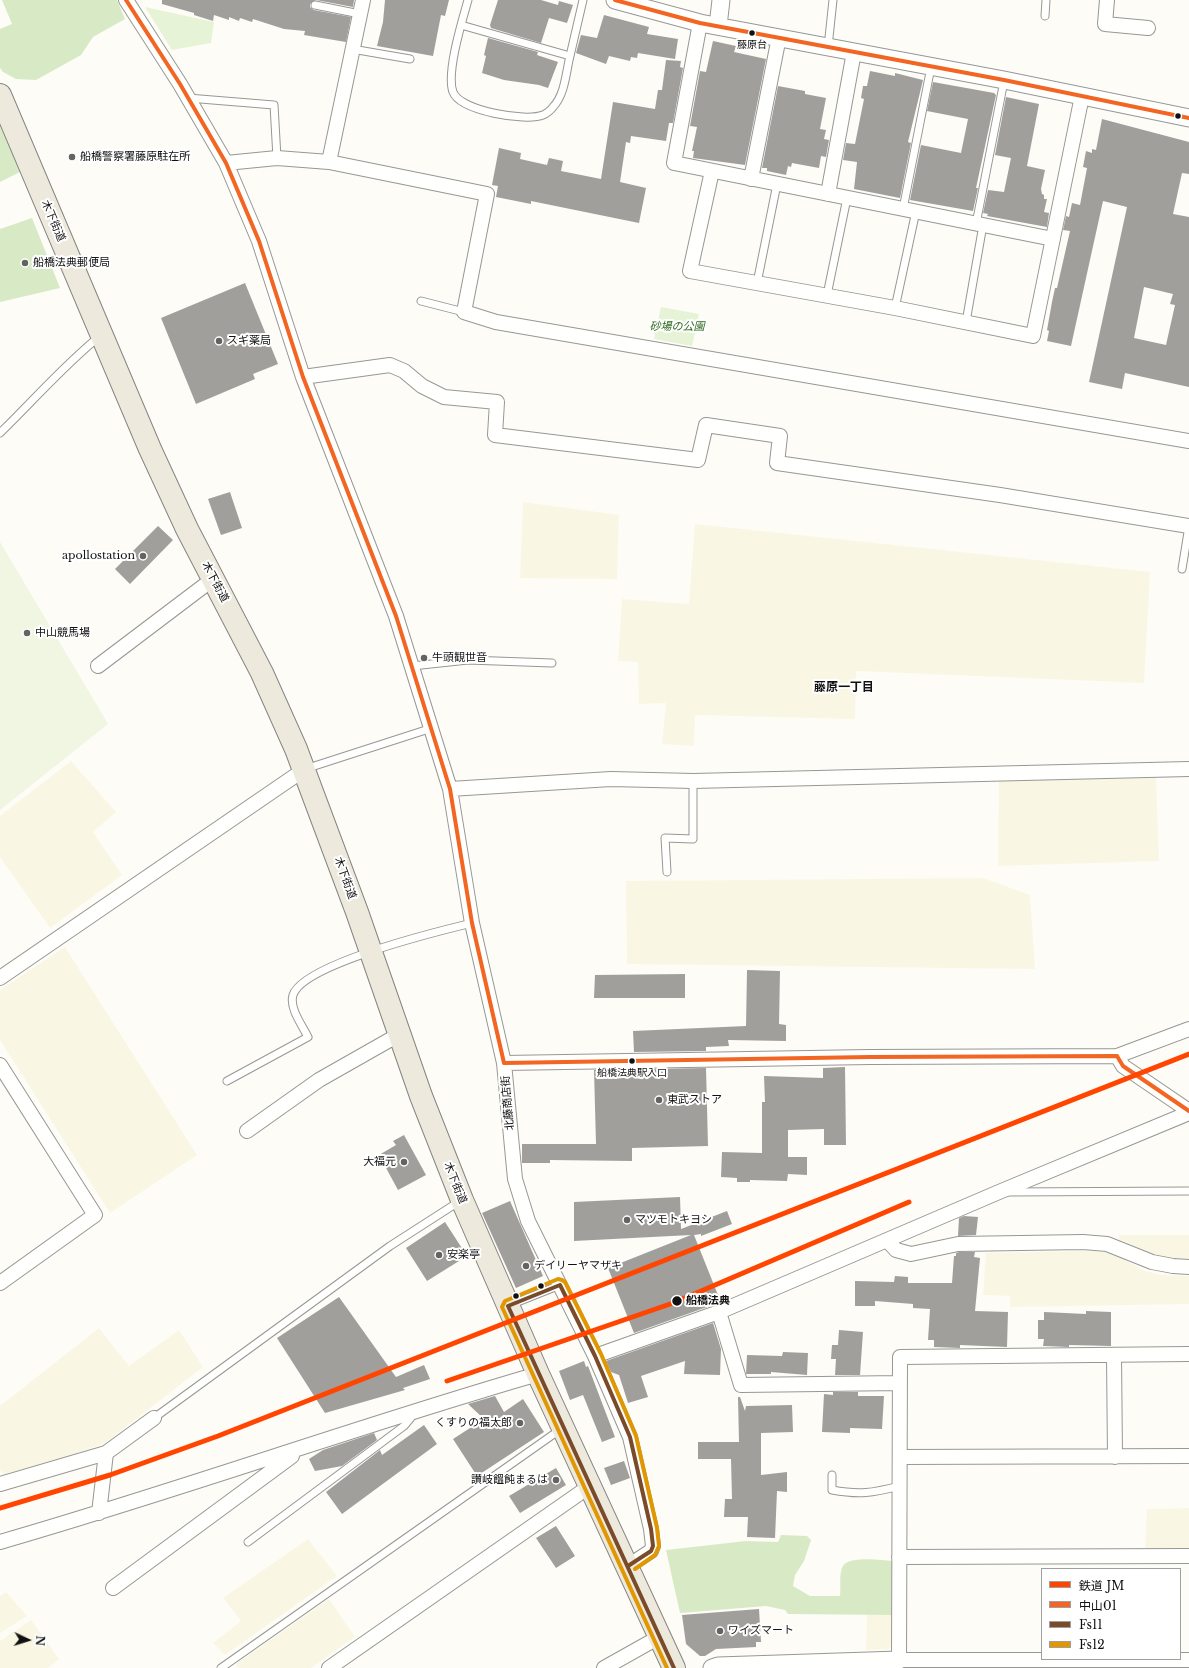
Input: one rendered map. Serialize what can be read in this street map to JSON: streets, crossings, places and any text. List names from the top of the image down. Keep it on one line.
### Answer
{"streets":{"main road":["木下街道"],"street":["北藤商店街"]},"crossings":[["木下街道","北藤商店街"]],"districts":["藤原一丁目"],"parks":["砂場の公園"],"places":["藤原台","船橋警察署藤原駐在所","船橋法典郵便局","スギ薬局","apollostation","中山競馬場","牛頭観世音","船橋法典駅入口","東武ストア","大福元","マツモトキヨシ","安楽亭","デイリーヤマザキ","船橋法典","くすりの福太郎","讃岐饂飩まるは","ワイズマート"],"lines":["transit line 中山01","rail line JM","transit line Fs12","transit line Fs11"],"legend":["鉄道 JM","中山01","Fs11","Fs12"],"north":"right"}
